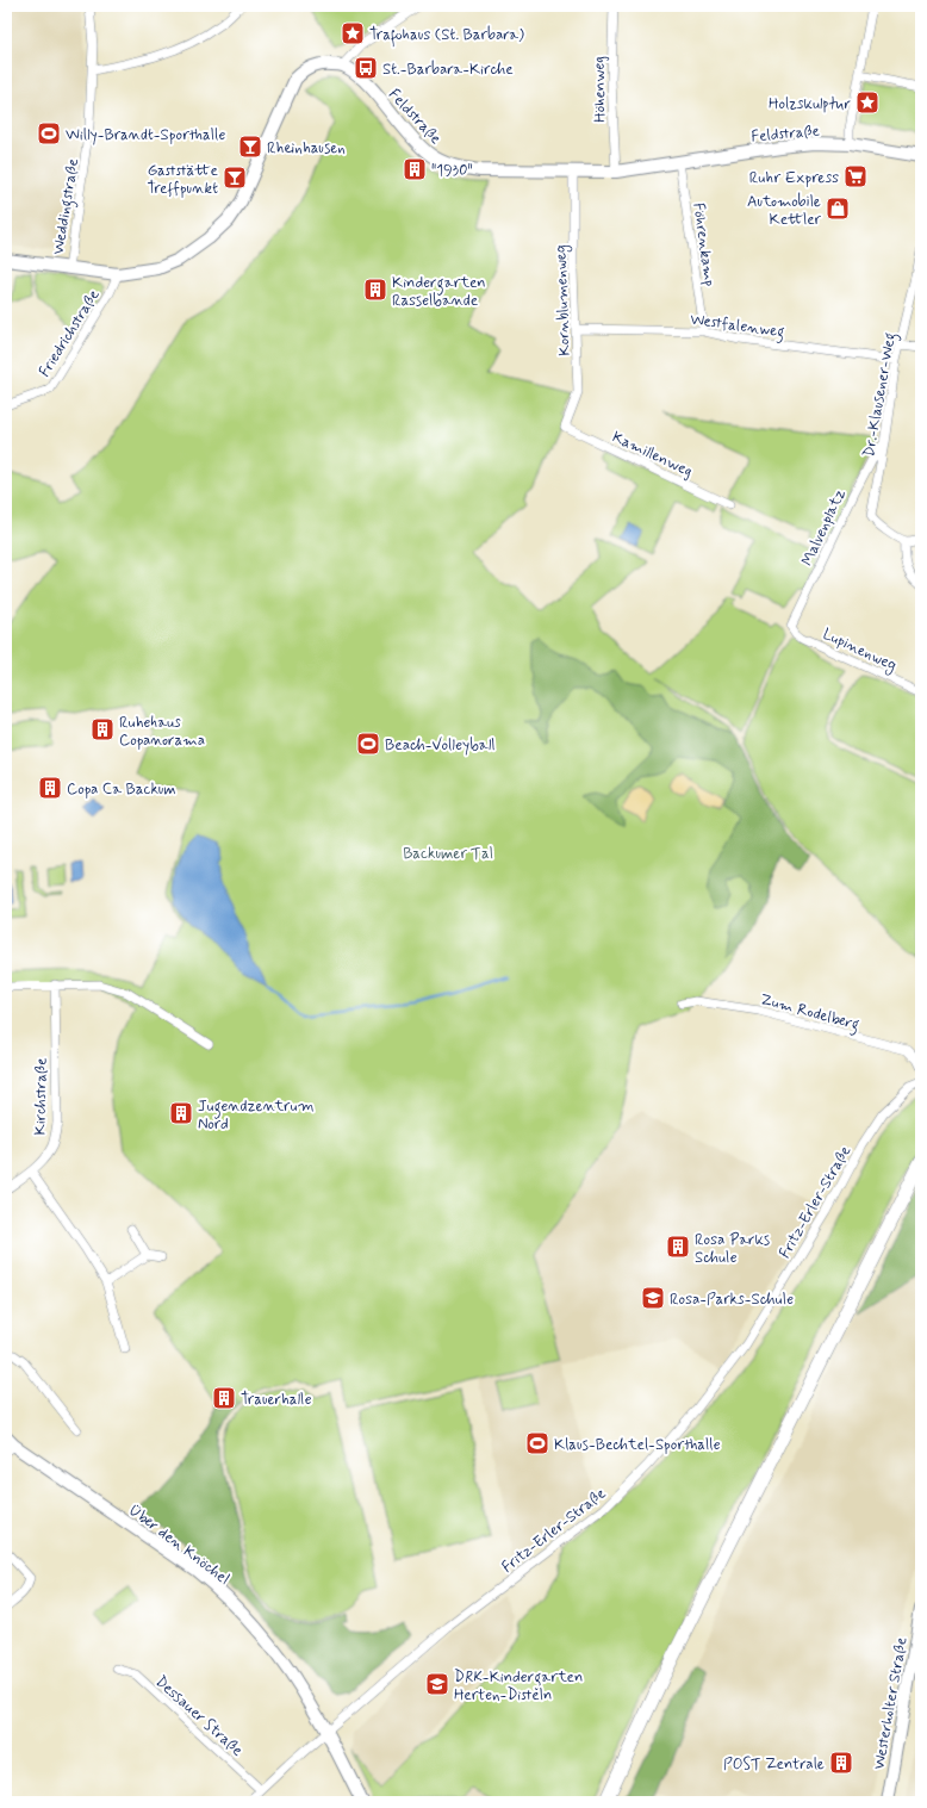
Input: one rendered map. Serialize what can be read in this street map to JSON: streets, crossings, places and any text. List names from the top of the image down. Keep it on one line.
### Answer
{"streets":{"main road":["Feldstraße","Über den Knöchel","Westerholter Straße"],"street":["Höhenweg","Weddingstraße","Föhrenkamp","Kornblumenweg","Westfalenweg","Friedrichstraße","Dr.-Klausener-Weg","Kamillenweg","Malvenplatz","Lupinenweg","Zum Rodelberg","Kirchstraße","Fritz-Erler-Straße","Dessauer Straße"]},"crossings":[["Höhenweg","Feldstraße"],["Feldstraße","Föhrenkamp"],["Feldstraße","Kornblumenweg"],["Föhrenkamp","Westfalenweg"],["Kornblumenweg","Westfalenweg"],["Kornblumenweg","Kamillenweg"],["Westfalenweg","Dr.-Klausener-Weg"],["Dr.-Klausener-Weg","Malvenplatz"],["Malvenplatz","Lupinenweg"],["Fritz-Erler-Straße","Über den Knöchel"],["Fritz-Erler-Straße","Dessauer Straße"]],"parks":["Backumer Tal"],"places":{"place":["Trafohaus (St. Barbara)","Holzskulptur"],"bus stop":["St.-Barbara-Kirche"],"sports":["Willy-Brandt-Sporthalle","Beach-Volleyball","Klaus-Bechtel-Sporthalle"],"bar":["Rheinhausen","Gaststätte Treffpunkt"],"building":["\"1930\"","Kindergarten Rasselbande","Ruhehaus Copanorama","Copa Ca Backum","Jugendzentrum Nord","Rosa Parks Schule","Trauerhalle","POST Zentrale"],"supermarket":["Ruhr Express"],"shop":["Automobile Kettler"],"school or university":["Rosa-Parks-Schule","DRK-Kindergarten Herten-Disteln"]}}
